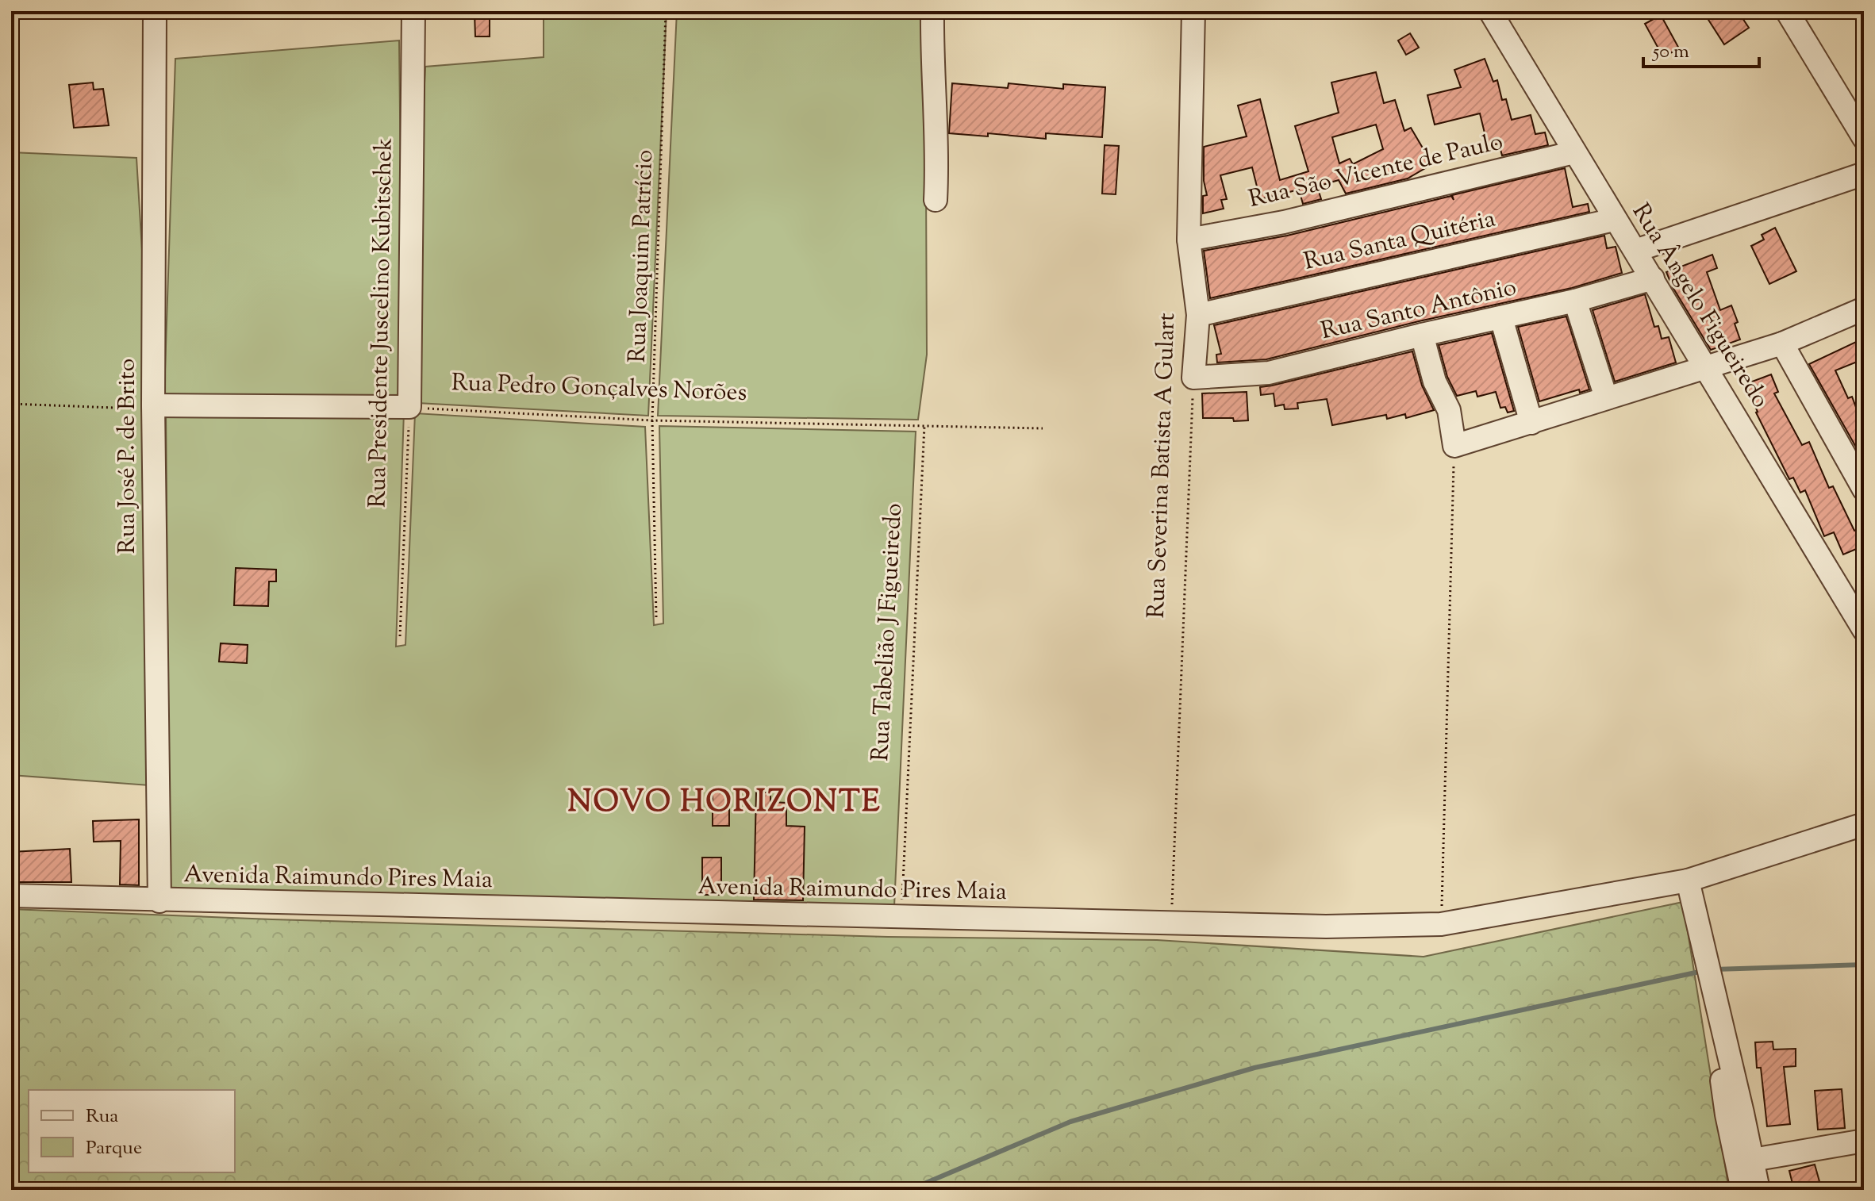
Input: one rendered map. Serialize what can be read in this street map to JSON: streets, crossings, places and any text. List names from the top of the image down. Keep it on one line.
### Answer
{"streets":{"street":["Rua São Vicente de Paulo","Rua Santa Quitéria","Rua Ângelo Figueiredo","Rua Santo Antônio","Rua Presidente Juscelino Kubitschek","Rua José P. de Brito","Rua Severina Batista A Gulart","Avenida Raimundo Pires Maia"],"path":["Rua Joaquim Patrício","Rua Pedro Gonçalves Norões","Rua Tabelião J Figueiredo"]},"crossings":[["Rua São Vicente de Paulo","Rua Ângelo Figueiredo"],["Rua São Vicente de Paulo","Rua Severina Batista A Gulart"],["Rua Santa Quitéria","Rua Ângelo Figueiredo"],["Rua Santa Quitéria","Rua Severina Batista A Gulart"],["Rua Joaquim Patrício","Rua Pedro Gonçalves Norões"],["Rua Ângelo Figueiredo","Rua Santo Antônio"],["Rua Santo Antônio","Rua Severina Batista A Gulart"],["Rua Presidente Juscelino Kubitschek","Rua Pedro Gonçalves Norões"],["Rua Pedro Gonçalves Norões","Rua Tabelião J Figueiredo"],["Rua José P. de Brito","Avenida Raimundo Pires Maia"],["Rua Severina Batista A Gulart","Avenida Raimundo Pires Maia"],["Rua Tabelião J Figueiredo","Avenida Raimundo Pires Maia"]],"districts":["NOVO HORIZONTE"],"legend":["Rua","Parque"],"scale_bar":"50 m"}
